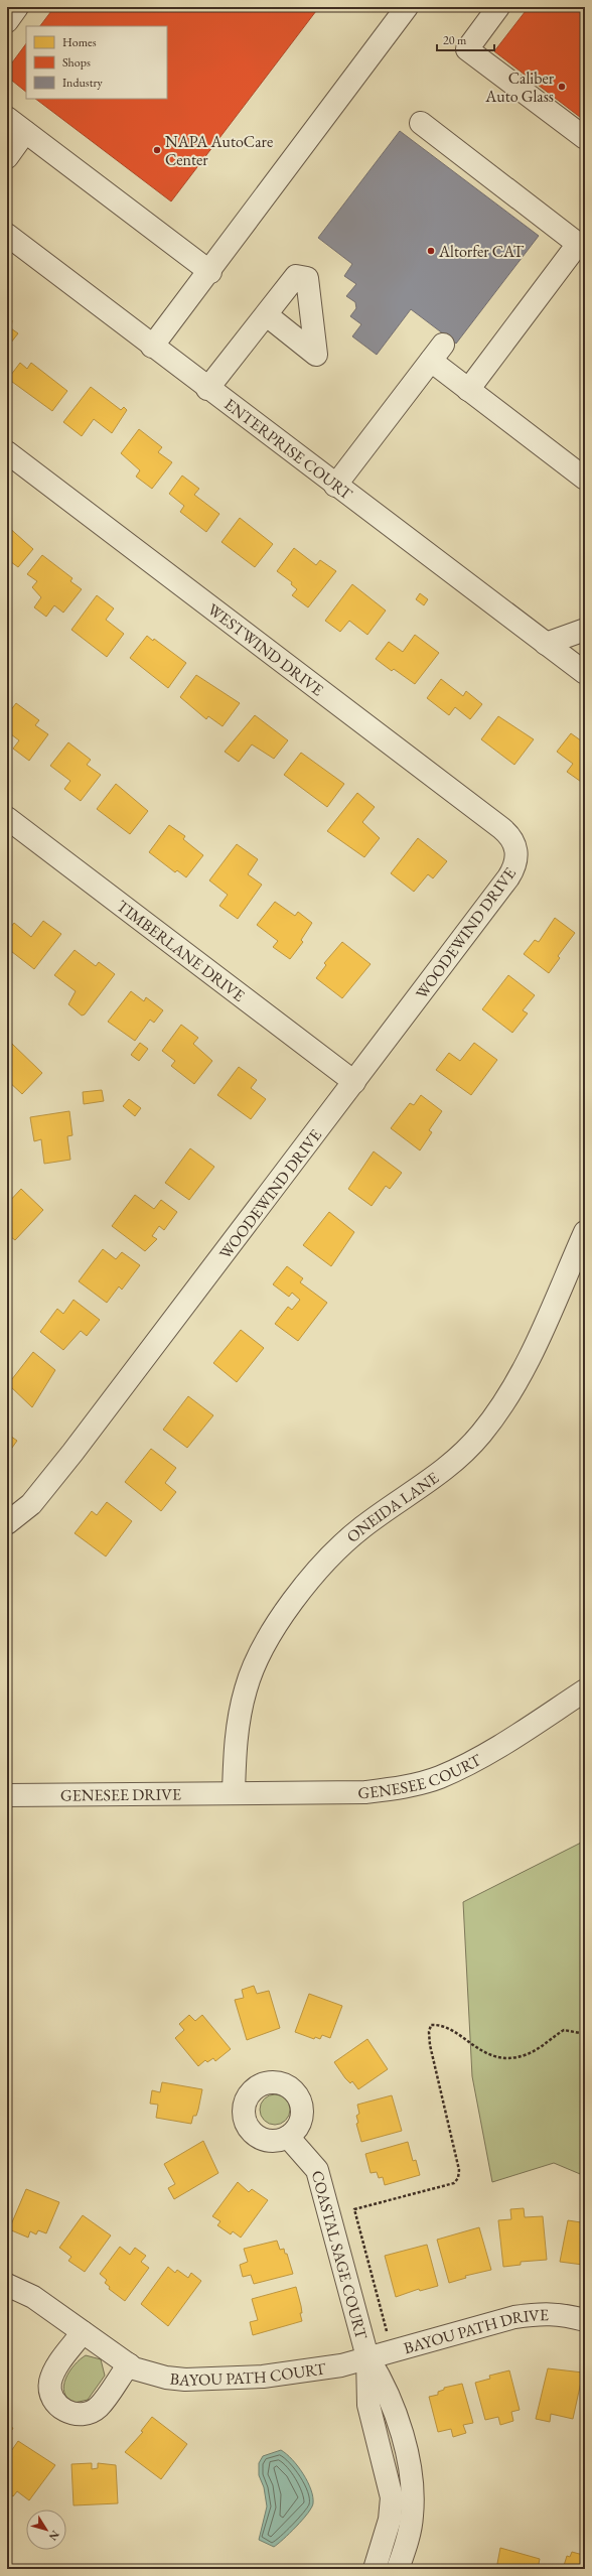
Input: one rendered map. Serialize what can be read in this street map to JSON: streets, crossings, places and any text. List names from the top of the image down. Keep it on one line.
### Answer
{"streets":{"street":["ENTERPRISE COURT","WESTWIND DRIVE","WOODEWIND DRIVE","TIMBERLANE DRIVE","ONEIDA LANE","GENESEE COURT","GENESEE DRIVE","COASTAL SAGE COURT","BAYOU PATH DRIVE","BAYOU PATH COURT"]},"crossings":[["WESTWIND DRIVE","WOODEWIND DRIVE"],["WOODEWIND DRIVE","TIMBERLANE DRIVE"],["ONEIDA LANE","GENESEE COURT"],["ONEIDA LANE","GENESEE DRIVE"],["GENESEE COURT","GENESEE DRIVE"],["COASTAL SAGE COURT","BAYOU PATH DRIVE"],["COASTAL SAGE COURT","BAYOU PATH COURT"],["BAYOU PATH DRIVE","BAYOU PATH COURT"]],"places":["Caliber Auto Glass","NAPA AutoCare Center","Altorfer CAT"],"legend":["Homes","Shops","Industry"],"scale_bar":"20 m","north":"bottom right"}
